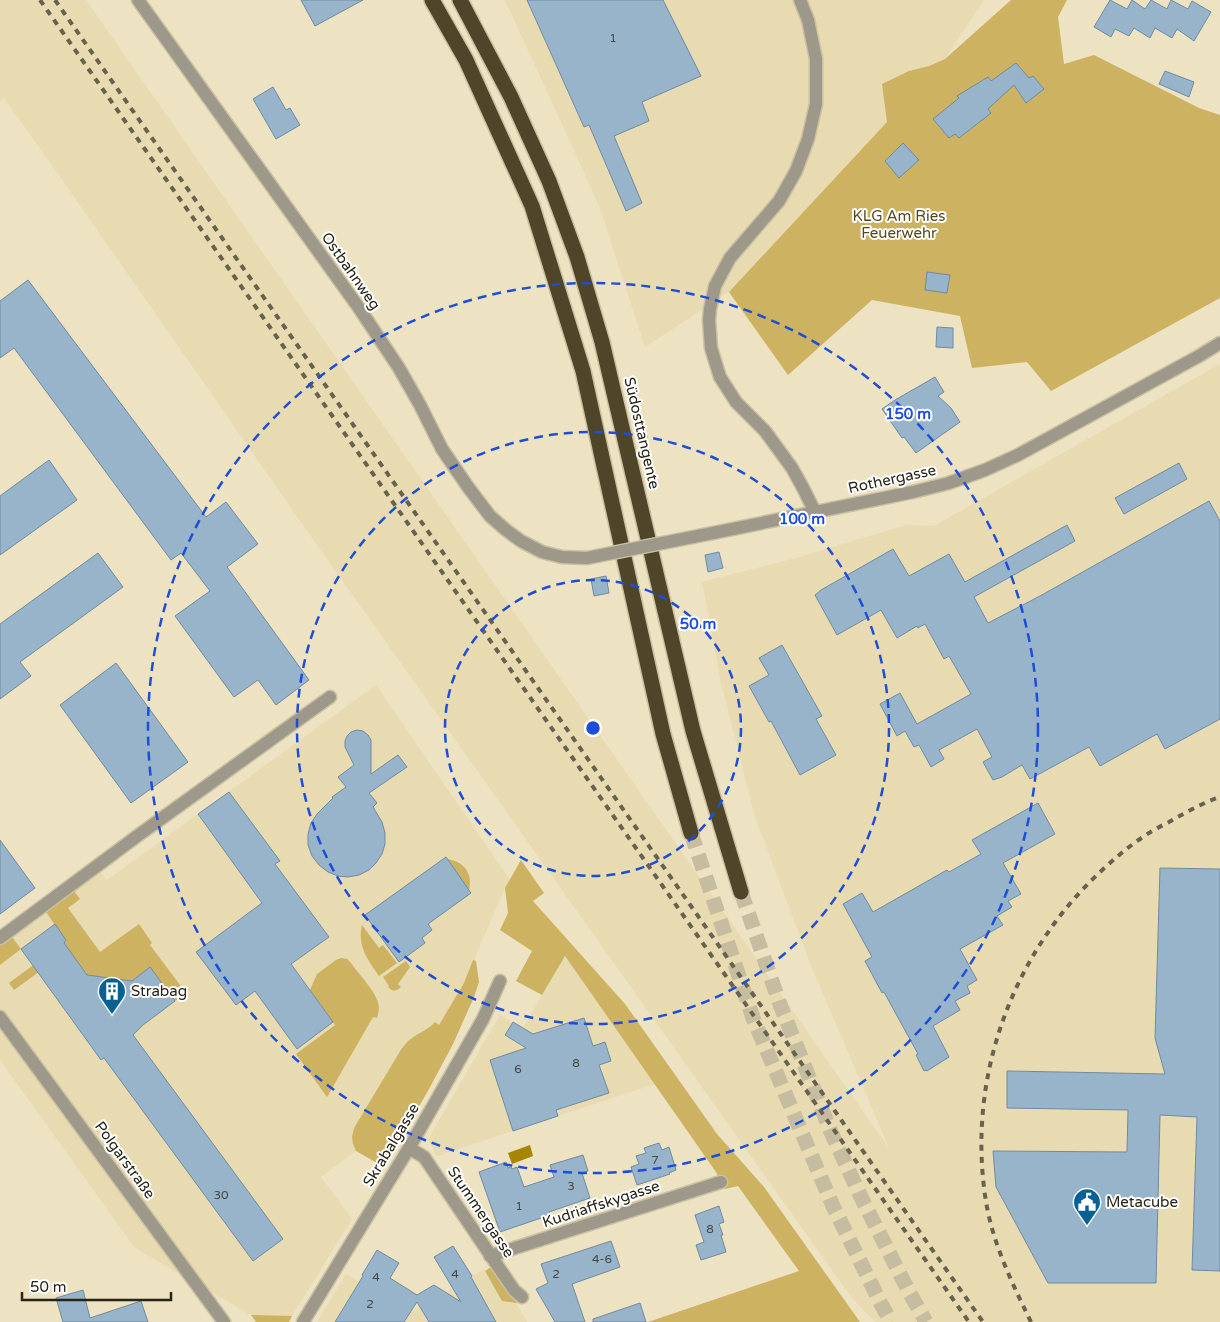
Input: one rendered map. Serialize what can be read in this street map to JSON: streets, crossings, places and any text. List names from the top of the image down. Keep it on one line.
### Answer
{"streets":{"highway":["Südosttangente"],"street":["Ostbahnweg","Rothergasse","Skrabalgasse","Polgarstraße","Kudriaffskygasse","Stummergasse"]},"crossings":[["Ostbahnweg","Rothergasse"],["Skrabalgasse","Stummergasse"],["Kudriaffskygasse","Stummergasse"]],"parks":["KLG Am Ries Feuerwehr"],"places":{"building":["Strabag"],"public building":["Metacube"]},"house_numbers":["1","8","6","7","3","30","1","8","4-6","4","2","4","2"],"scale_bar":"50 m","rings":["150 m","100 m","50 m"]}
